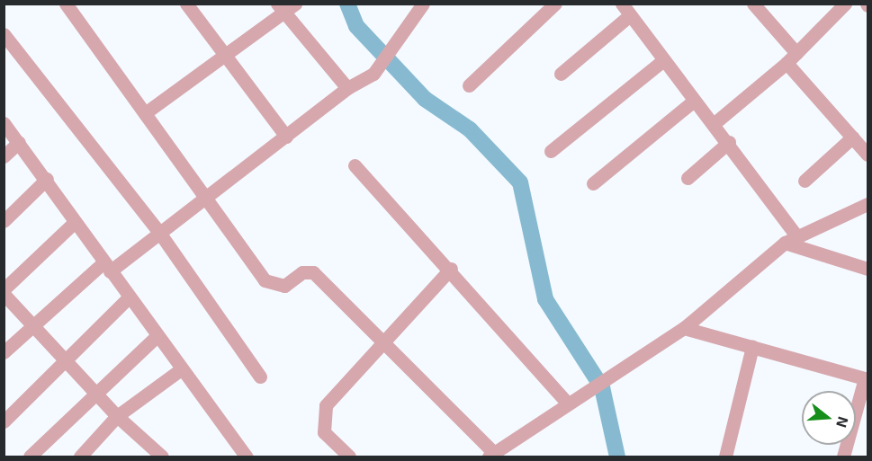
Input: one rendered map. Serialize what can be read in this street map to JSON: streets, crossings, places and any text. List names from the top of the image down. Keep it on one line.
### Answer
{"north":"right"}
